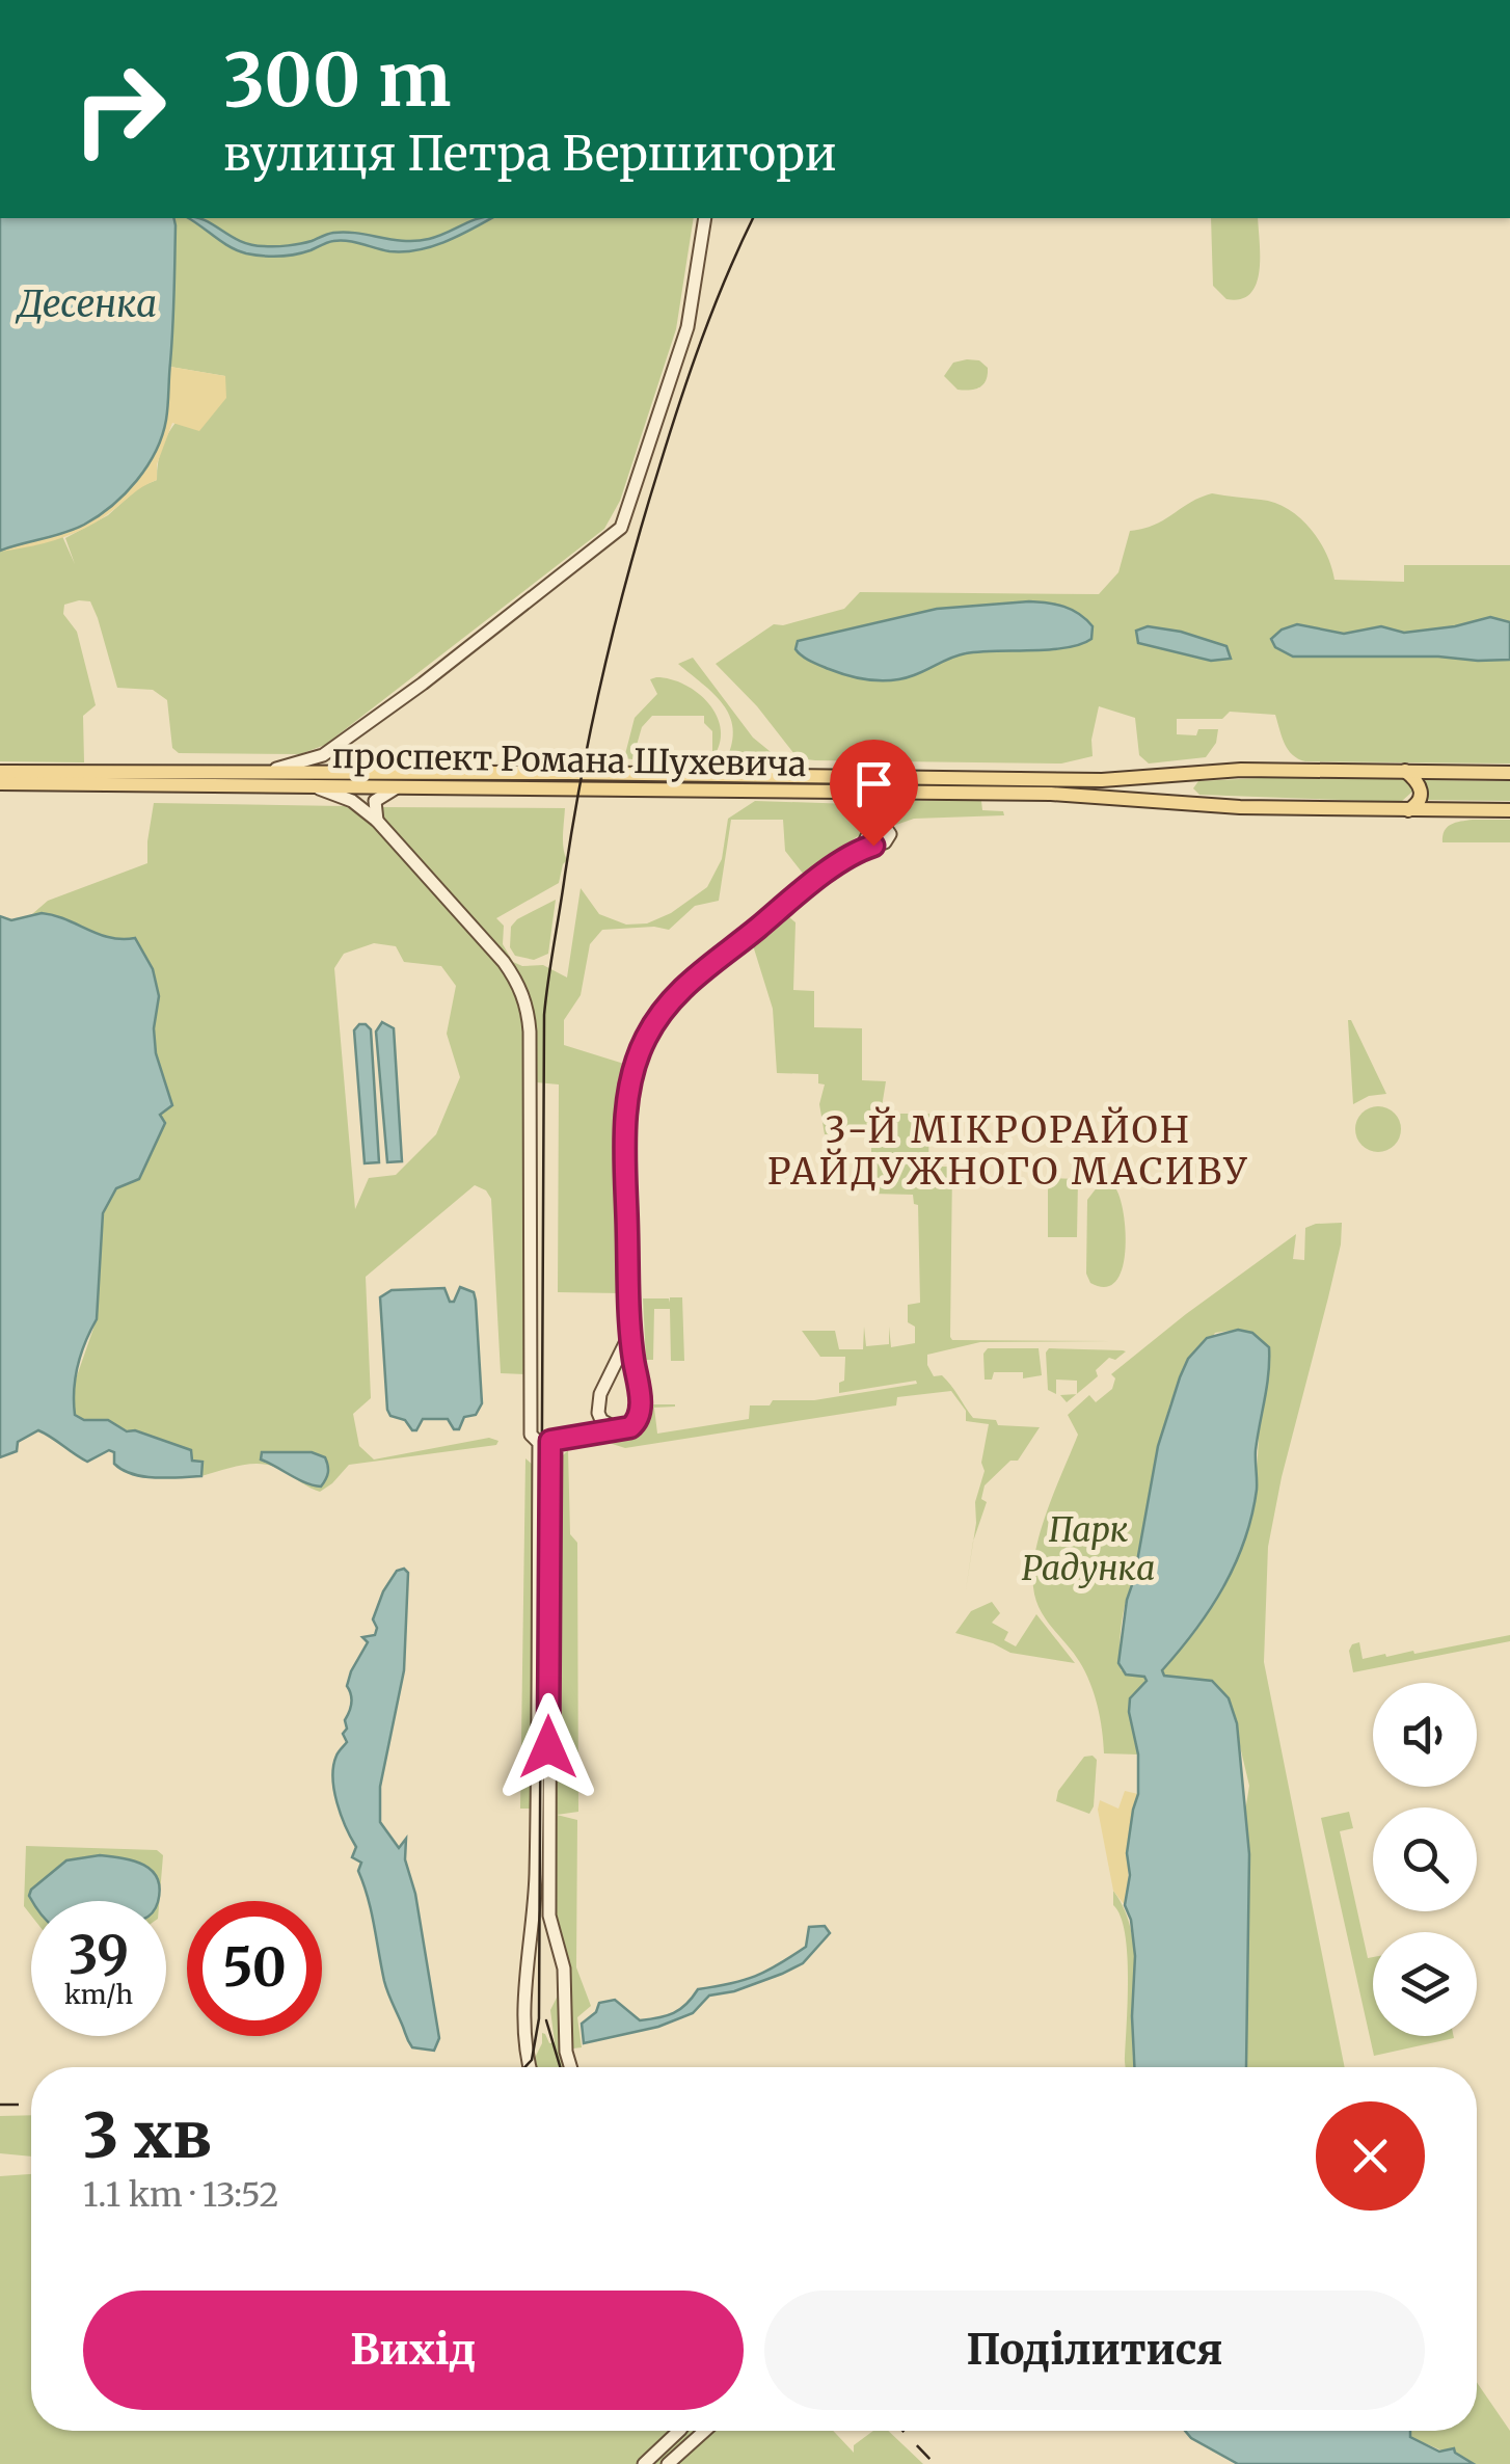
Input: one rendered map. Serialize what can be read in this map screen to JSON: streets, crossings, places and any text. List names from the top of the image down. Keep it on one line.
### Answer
{"streets":{"main road":["проспект Романа Шухевича"]},"districts":["3-Й МІКРОРАЙОН РАЙДУЖНОГО МАСИВУ"],"water":["Десенка"],"parks":["Парк Радунка"],"page":{"turn":["300 m","вулиця Петра Вершигори"],"speed":"39 km/h","limit":"50","heading":["3 хв","1.1 km · 13:52"],"buttons":["Вихід","Поділитися"]}}
